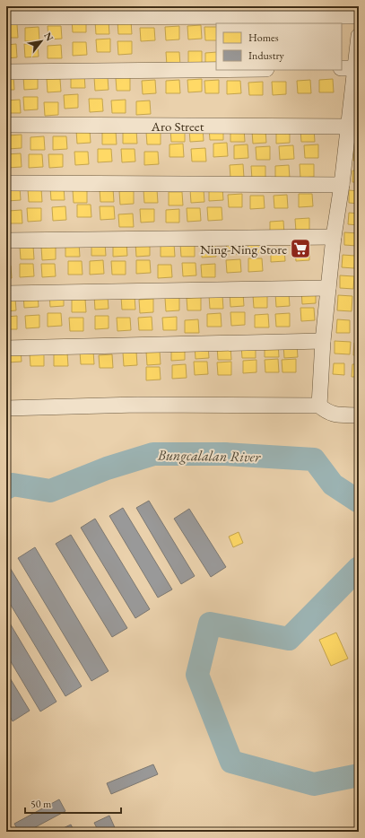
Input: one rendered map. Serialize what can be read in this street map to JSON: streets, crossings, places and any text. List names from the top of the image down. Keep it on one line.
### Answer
{"streets":{"street":["Aro Street"]},"water":["Bungcalalan River"],"places":{"supermarket":["Ning-Ning Store"]},"legend":["Homes","Industry"],"scale_bar":"50 m","north":"top right"}
